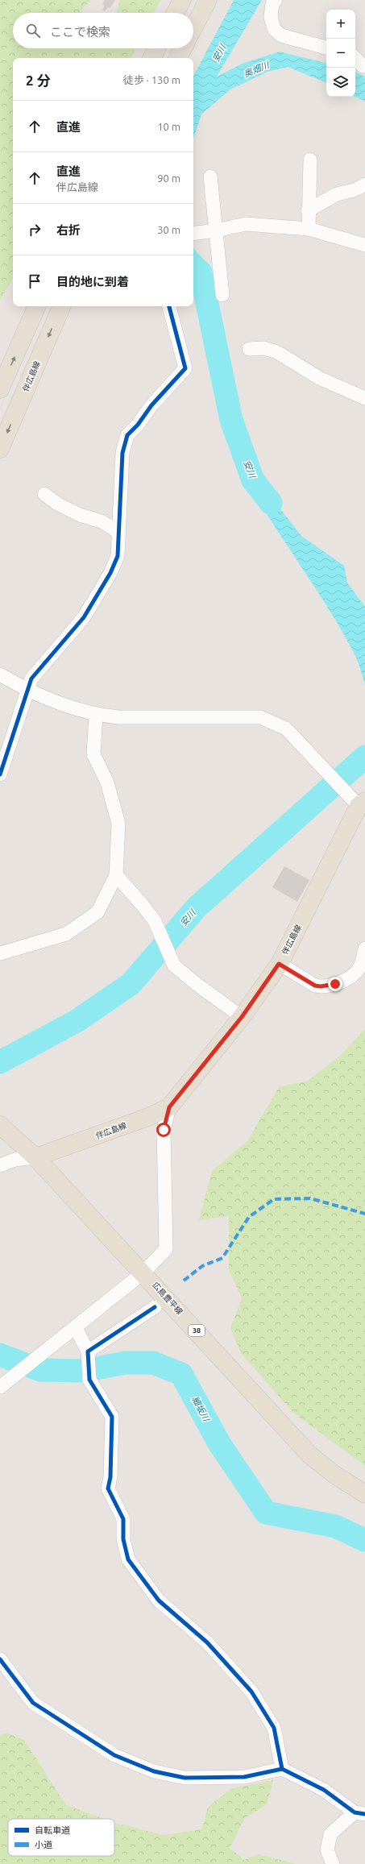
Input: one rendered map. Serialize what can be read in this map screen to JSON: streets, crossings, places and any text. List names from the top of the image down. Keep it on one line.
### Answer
{"streets":{"main road":["伴広島線","広島豊平線","38"]},"crossings":[["伴広島線","広島豊平線"]],"water":["安川","奥畑川","細坂川"],"legend":["自転車道","小道"],"page":{"map_buttons":["+","−"],"search":"ここで検索","heading":["2 分","徒歩 · 130 m"],"list":[["直進","10 m"],["直進","伴広島線","90 m"],["右折","30 m"],"目的地に到着"]}}
